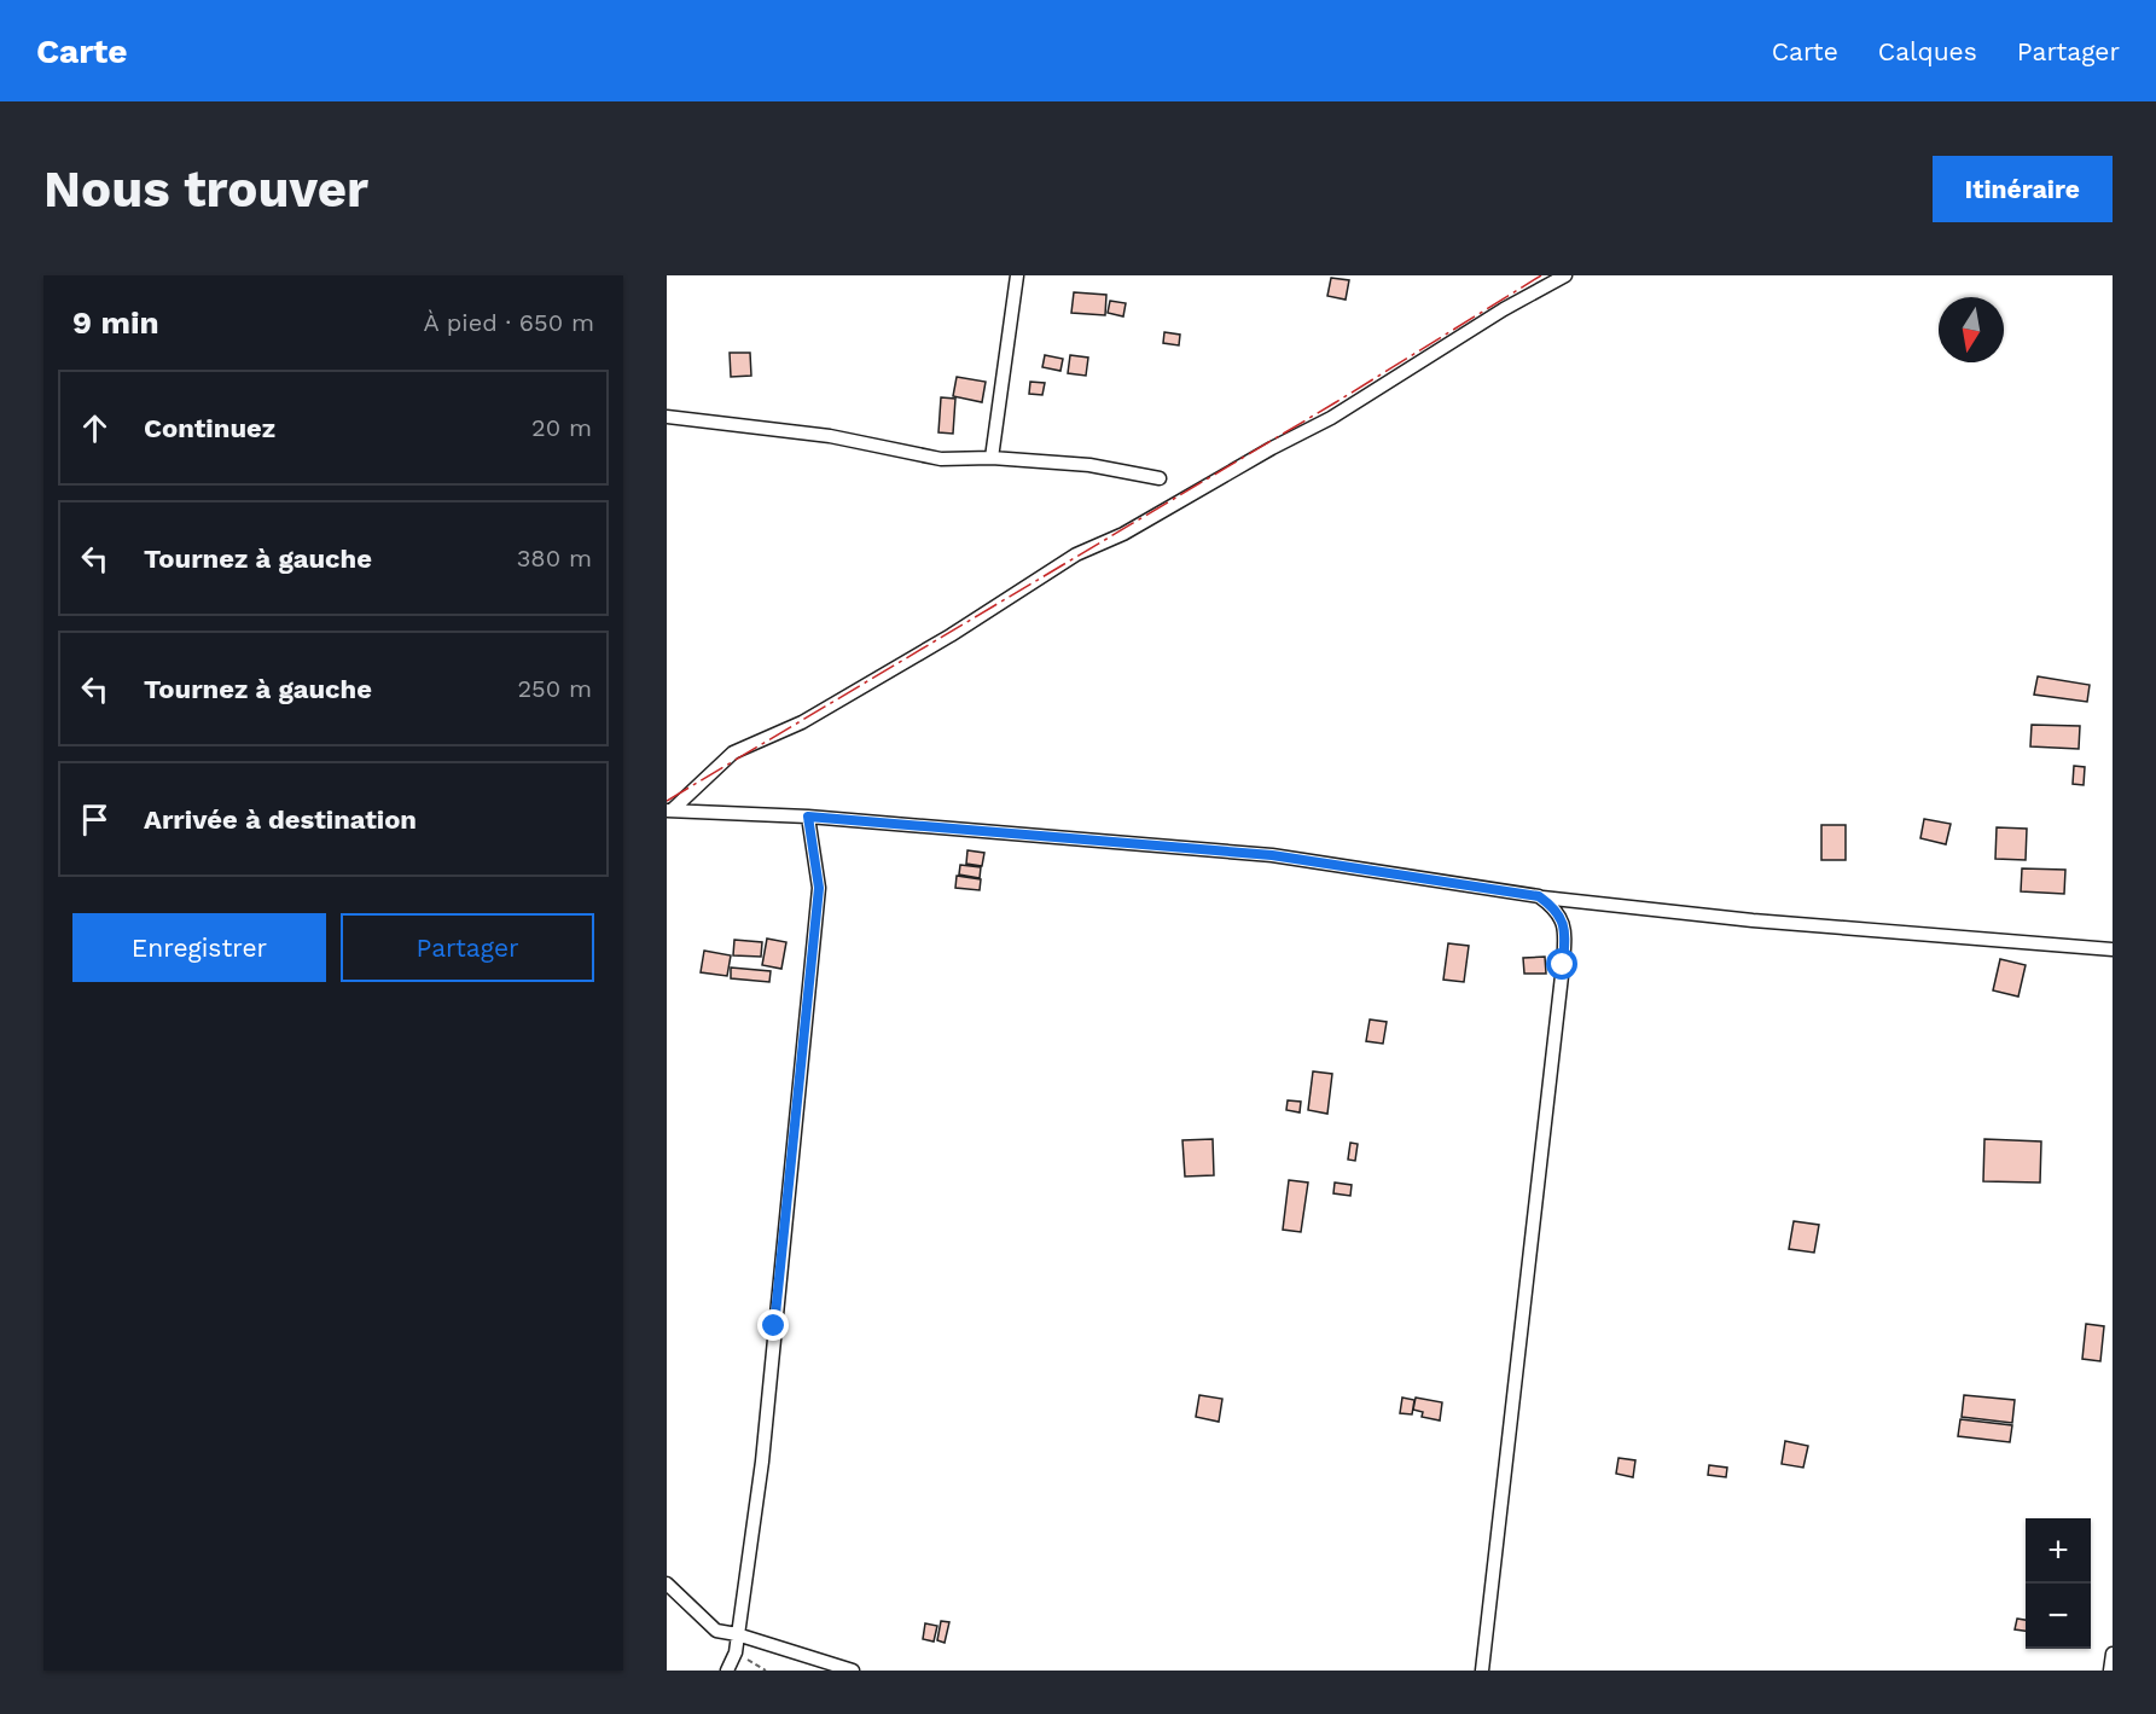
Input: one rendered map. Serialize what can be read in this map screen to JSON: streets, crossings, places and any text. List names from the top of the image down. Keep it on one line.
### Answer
{"north":"bottom","page":{"header":"Carte","nav":["Carte","Calques","Partager"],"buttons":["Itinéraire",["Enregistrer","Partager"]],"title":"Nous trouver","heading":["9 min","À pied · 650 m"],"list":[["Continuez","20 m"],["Tournez à gauche","380 m"],["Tournez à gauche","250 m"],"Arrivée à destination"],"map_buttons":["+","−"]}}
